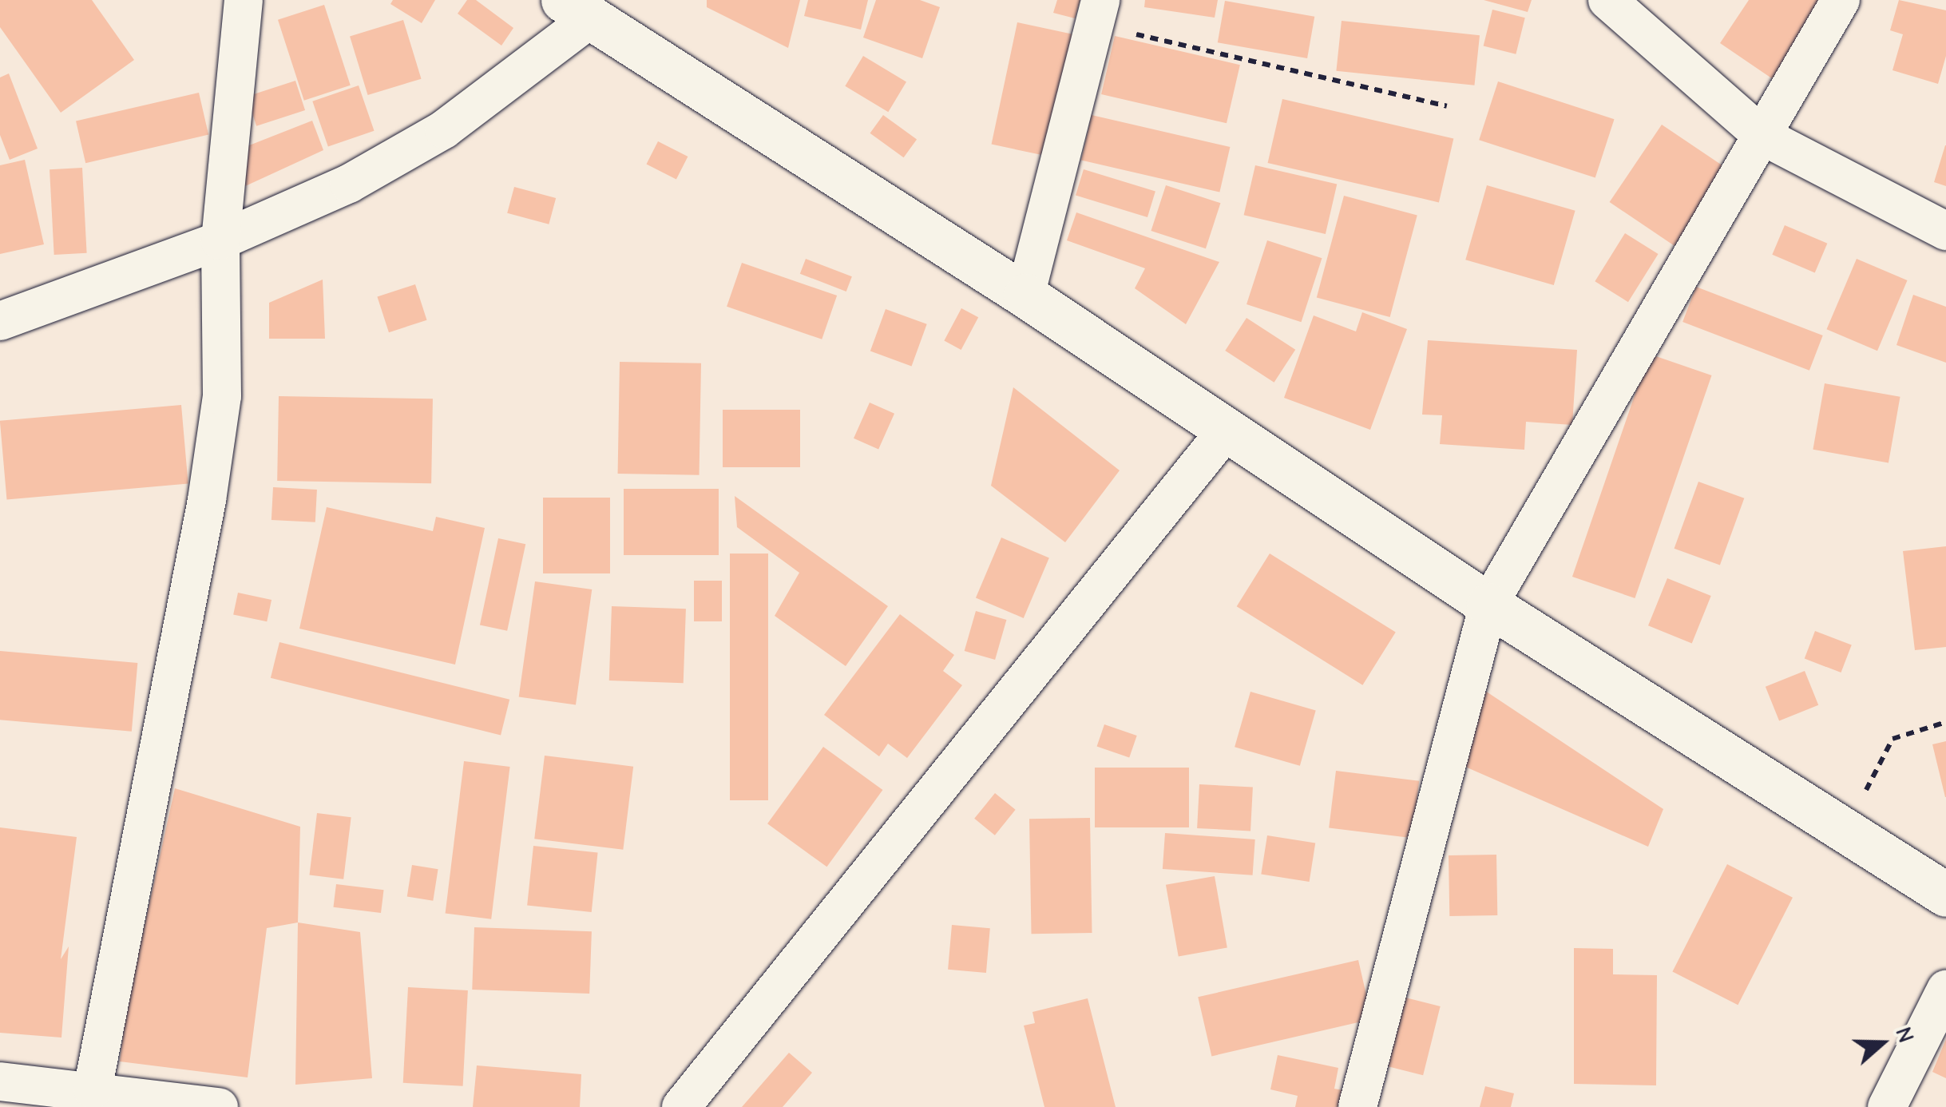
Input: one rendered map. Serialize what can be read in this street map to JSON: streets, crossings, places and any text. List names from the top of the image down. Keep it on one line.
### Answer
{"north":"right"}
